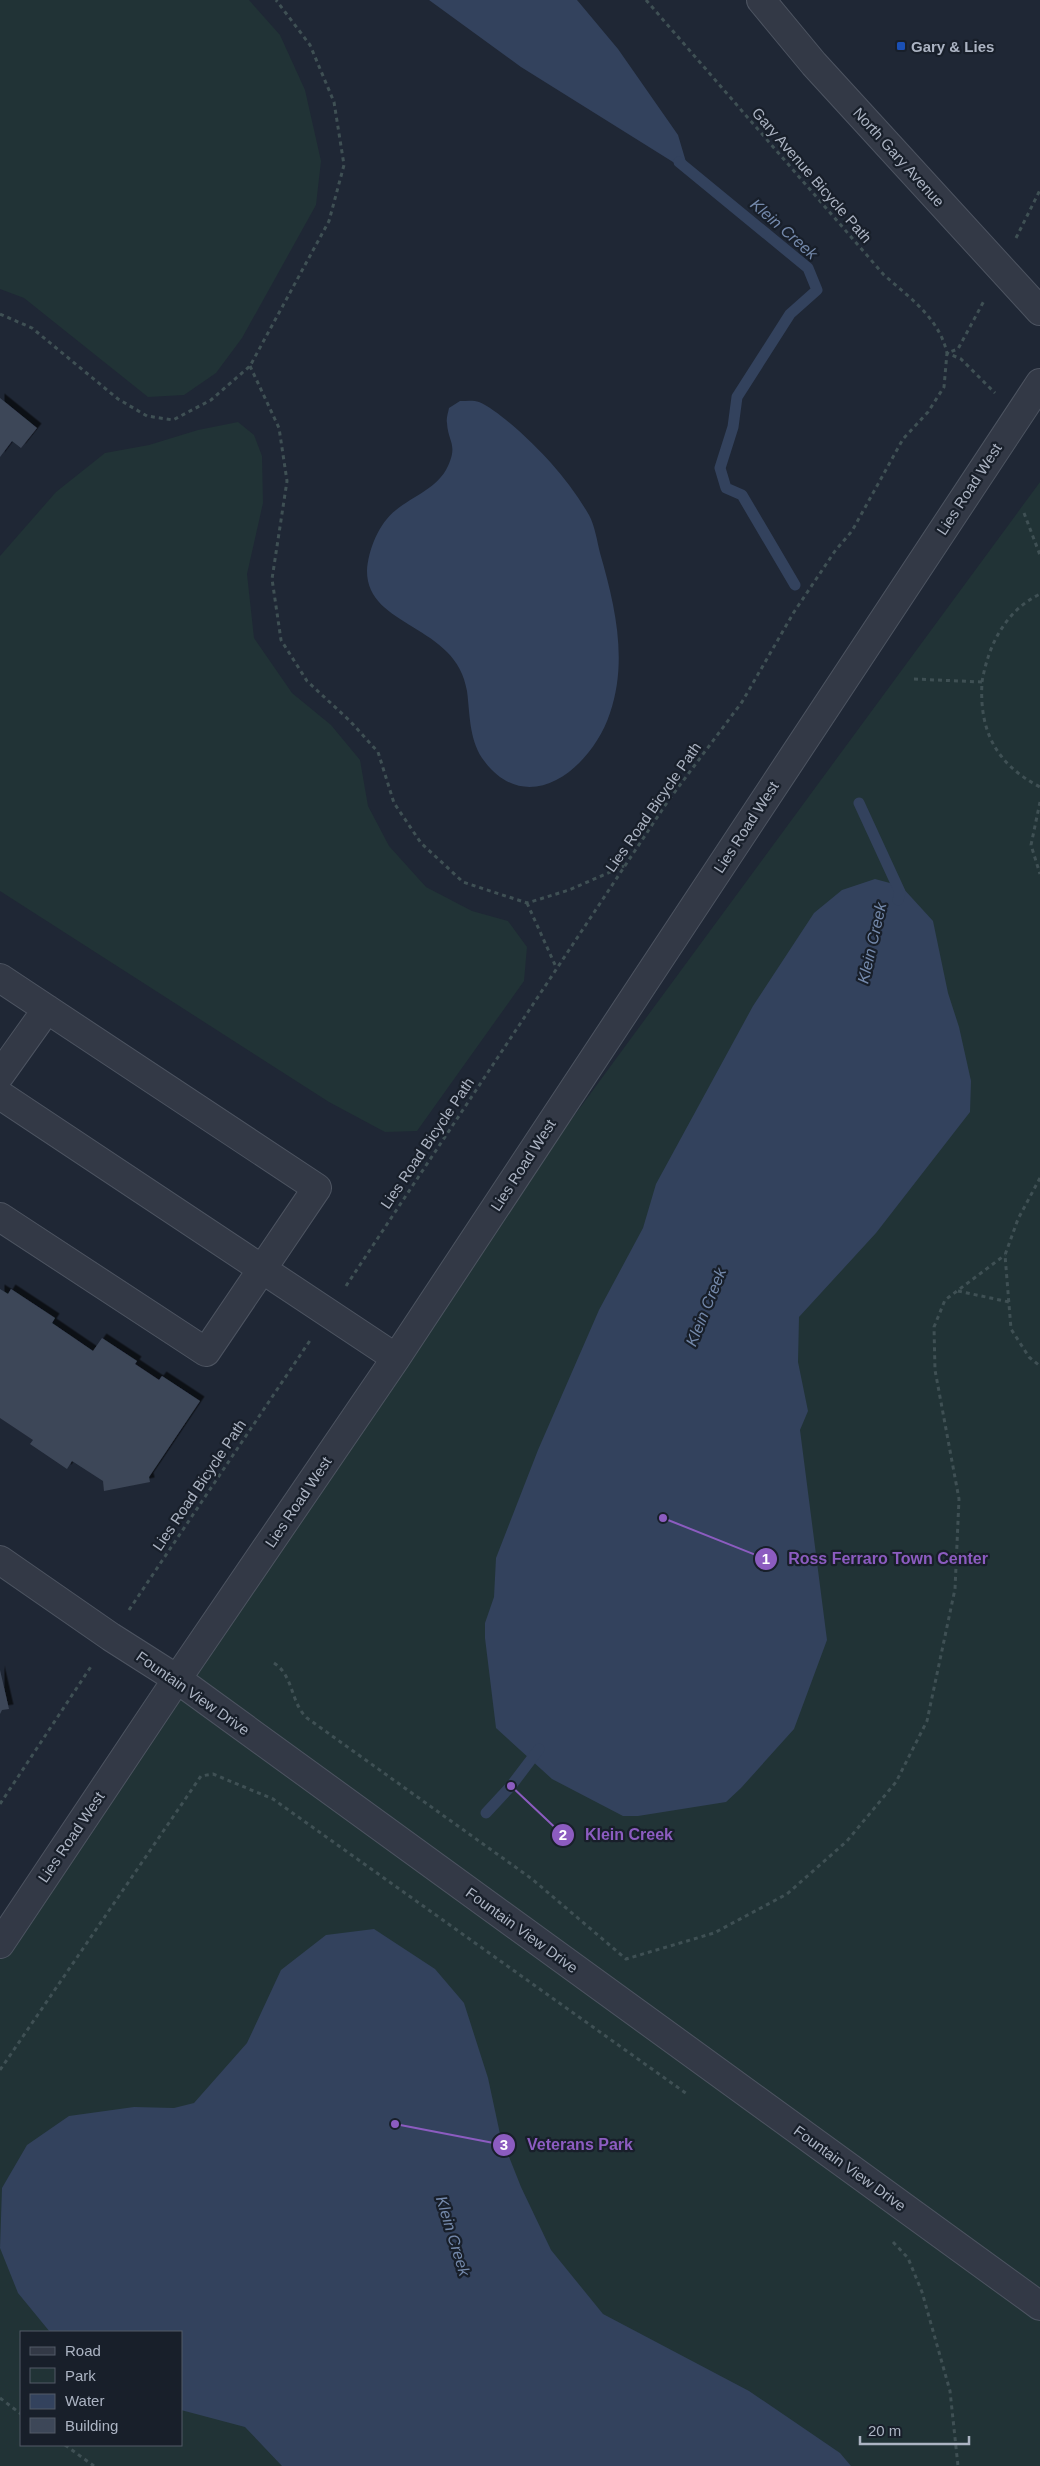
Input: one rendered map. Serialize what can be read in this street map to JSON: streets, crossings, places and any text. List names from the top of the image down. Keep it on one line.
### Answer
{"streets":{"street":["North Gary Avenue","Lies Road West","Fountain View Drive"],"path":["Gary Avenue Bicycle Path","Lies Road Bicycle Path"]},"crossings":[["Gary Avenue Bicycle Path","Lies Road Bicycle Path"],["Lies Road West","Fountain View Drive"]],"water":["Klein Creek"],"places":{"transit":["Gary & Lies"],"other":["Ross Ferraro Town Center","Klein Creek","Veterans Park"]},"legend":["Road","Park","Water","Building"],"scale_bar":"20 m"}
